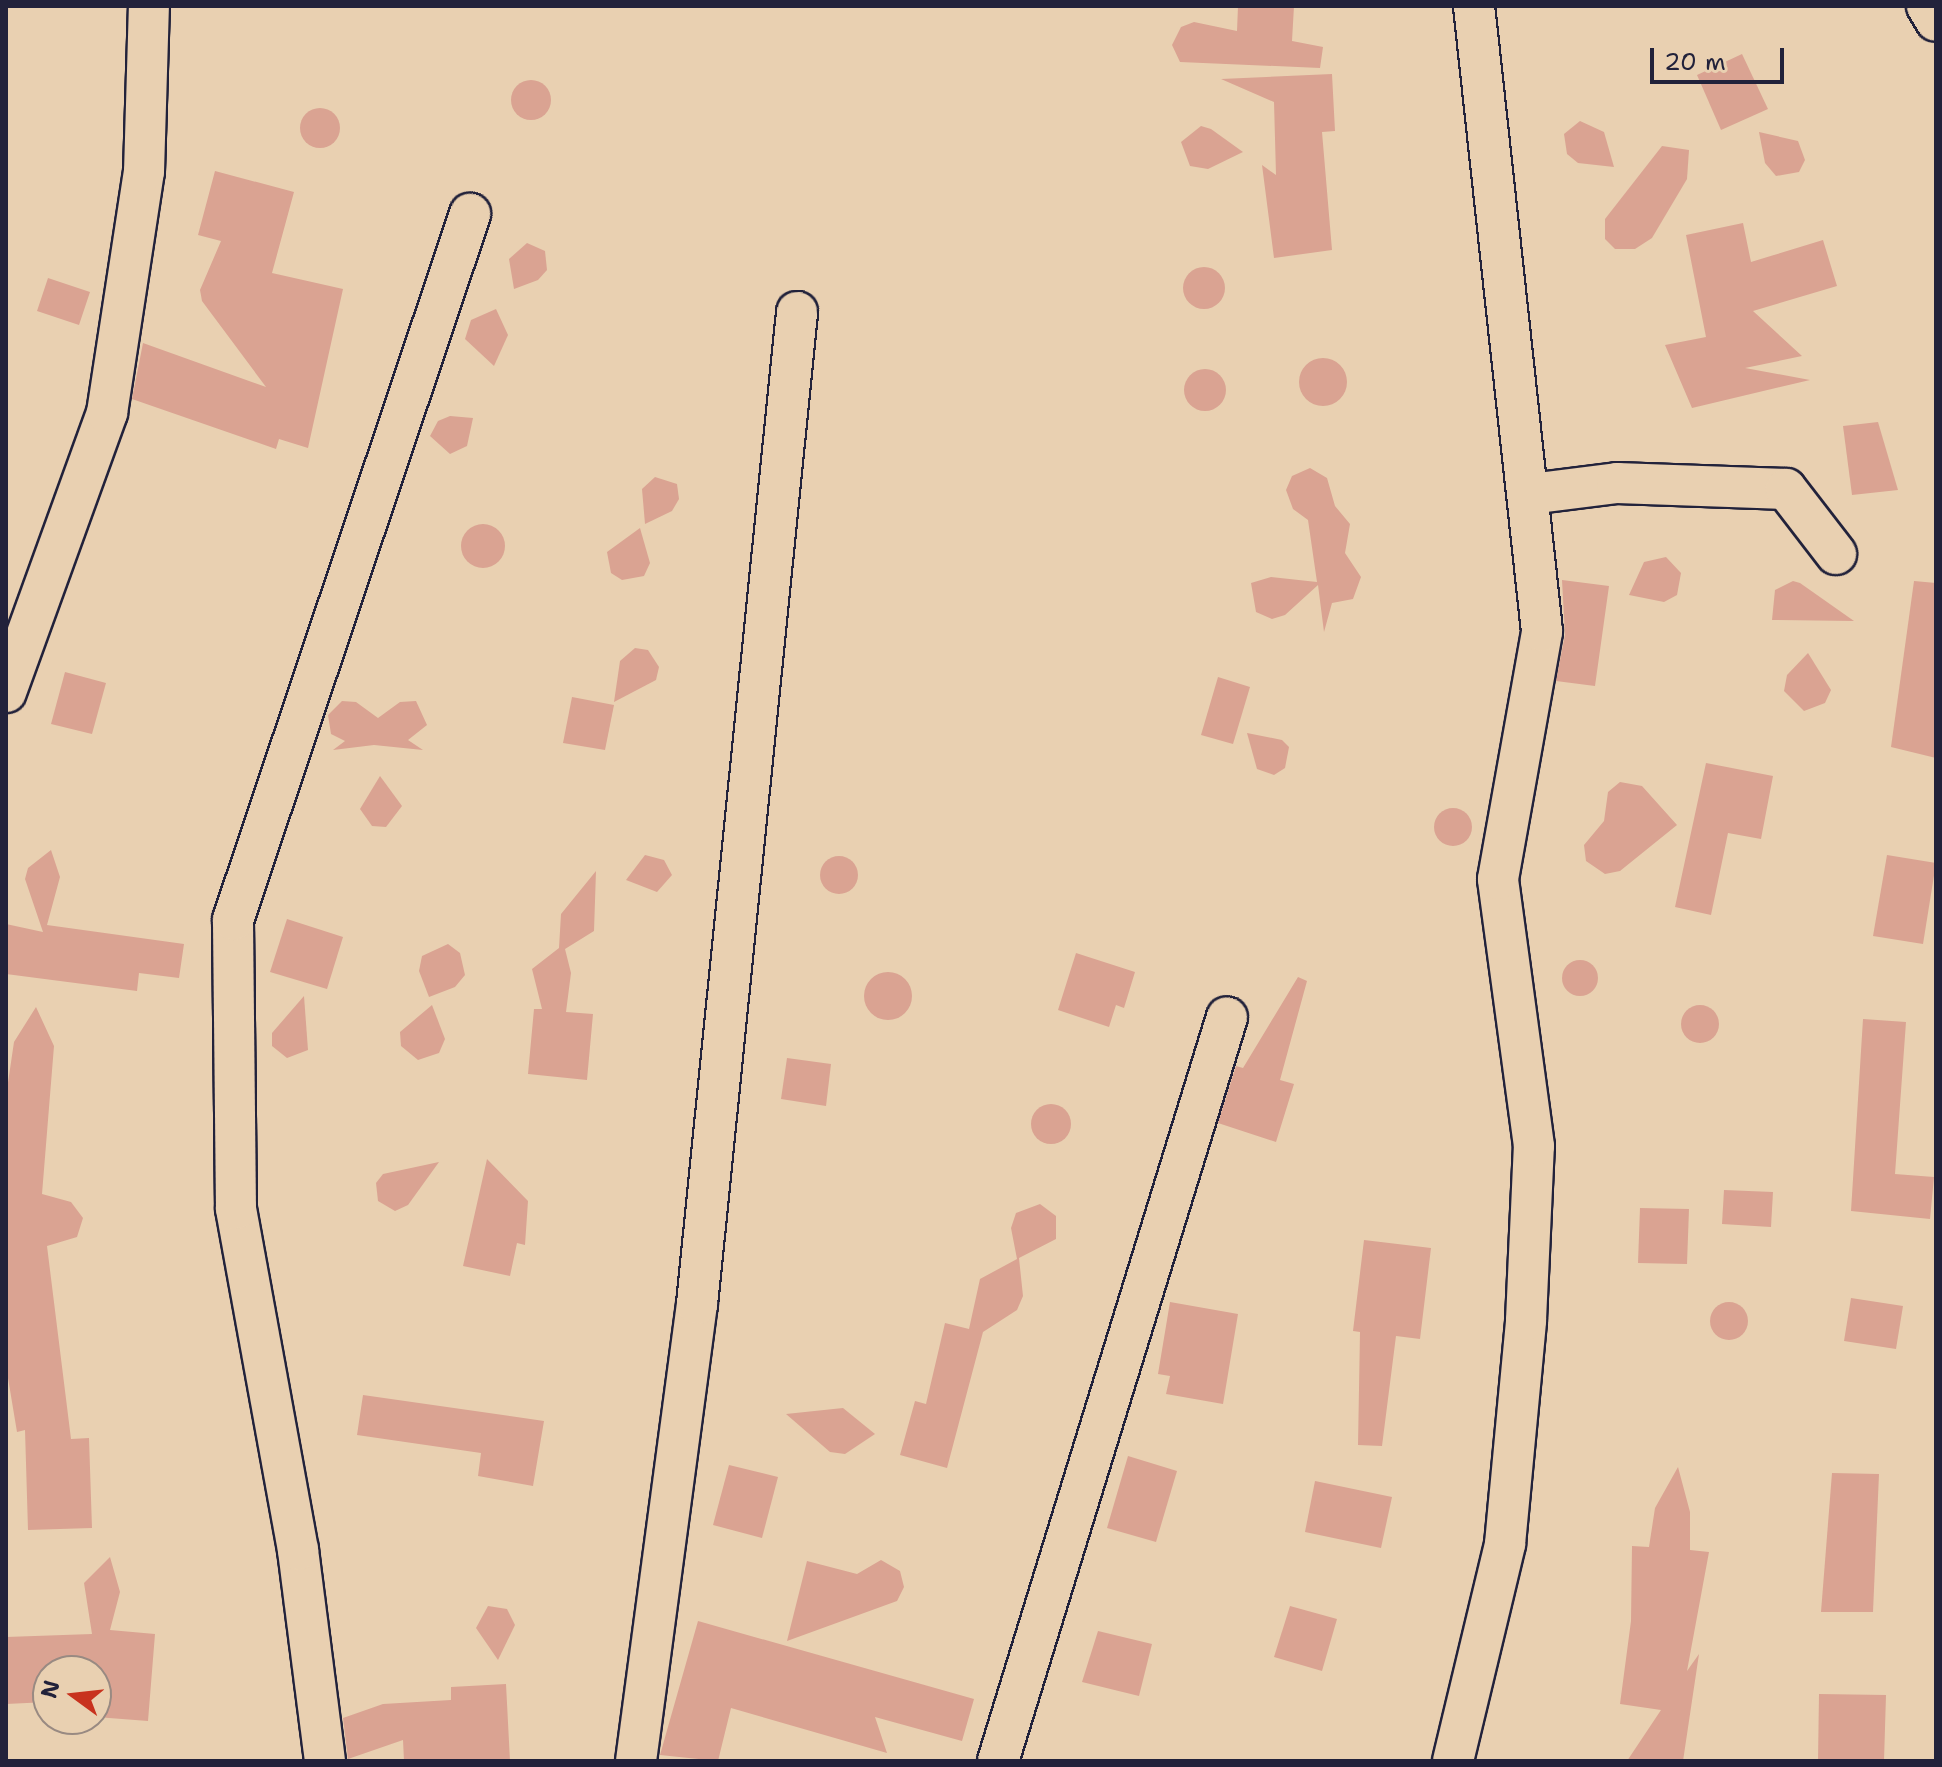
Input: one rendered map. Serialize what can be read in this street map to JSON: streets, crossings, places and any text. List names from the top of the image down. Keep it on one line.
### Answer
{"scale_bar":"20 m","north":"left"}
